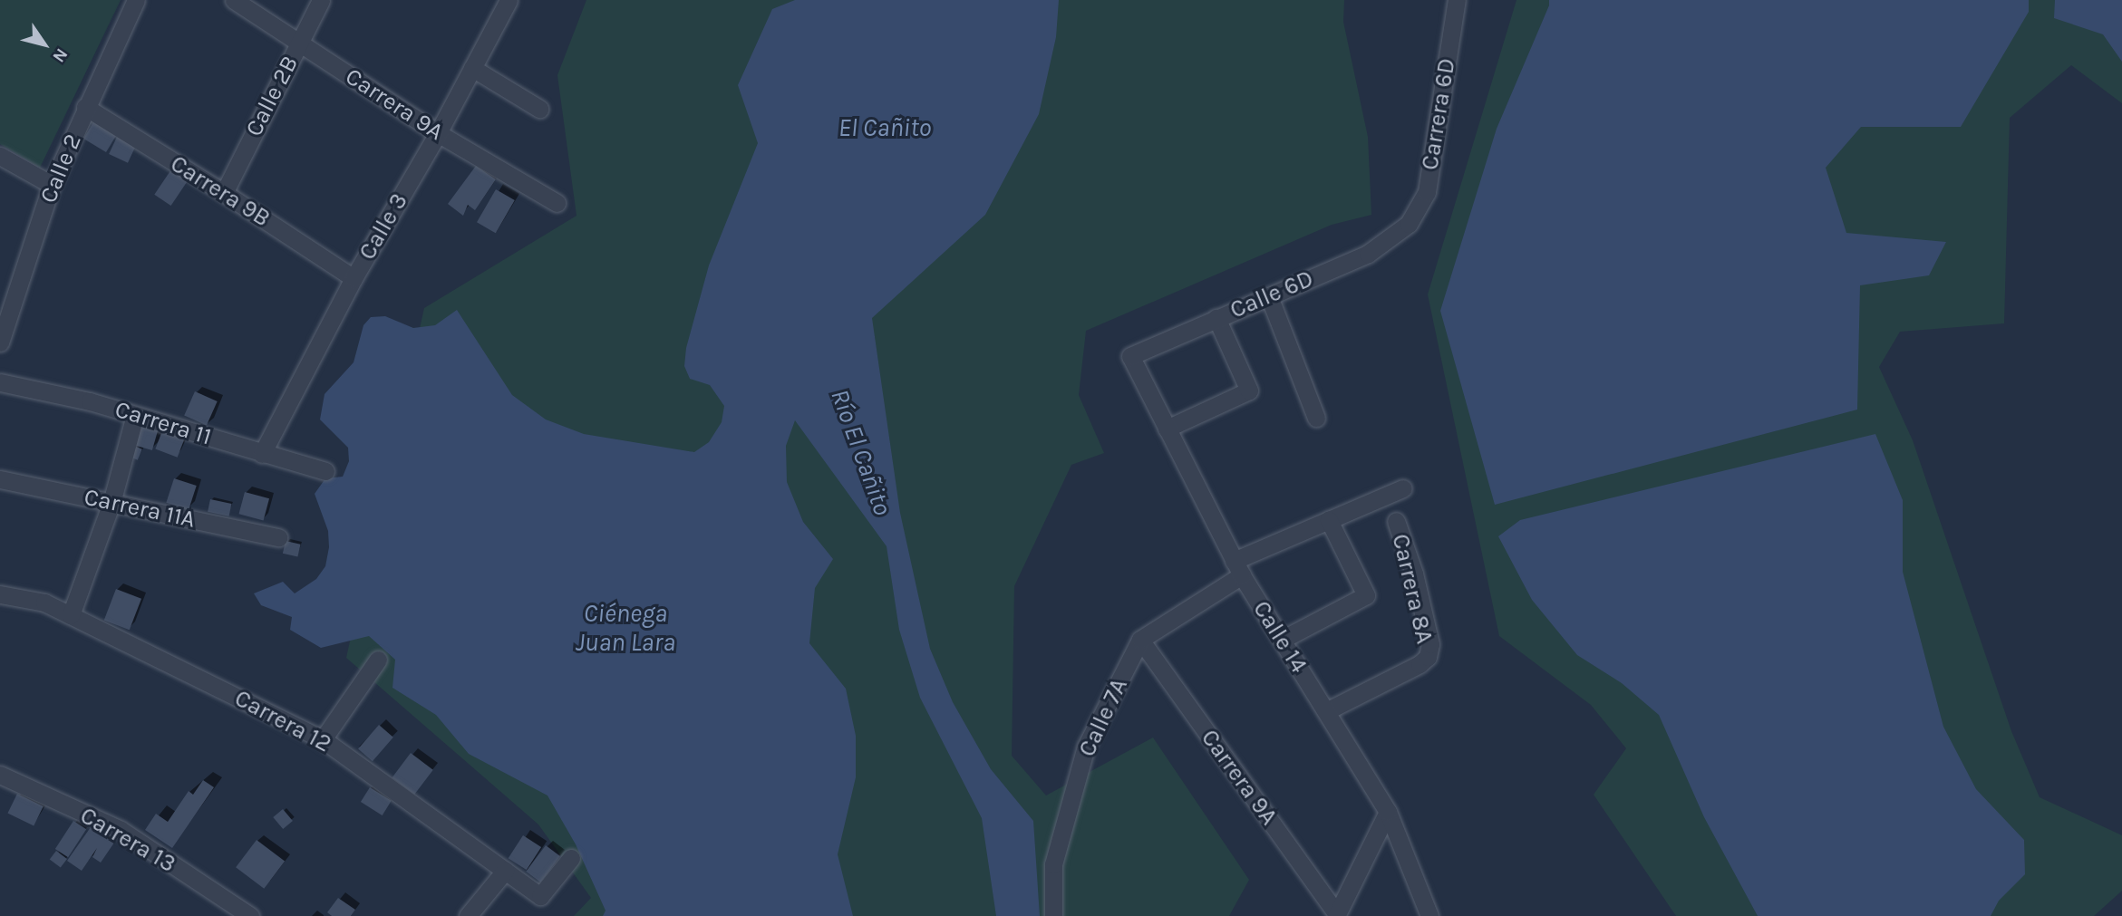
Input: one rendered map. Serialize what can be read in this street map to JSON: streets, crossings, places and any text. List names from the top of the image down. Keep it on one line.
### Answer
{"streets":{"street":["Calle 2B","Carrera 9A","Carrera 6D","Calle 2","Carrera 9B","Calle 3","Calle 6D","Carrera 11","Carrera 11A","Carrera 8A","Calle 14","Calle 7A","Carrera 12","Carrera 13"]},"crossings":[["Calle 2B","Carrera 9A"],["Calle 2B","Carrera 9B"],["Carrera 9A","Calle 3"],["Carrera 9A","Calle 7A"],["Carrera 6D","Calle 6D"],["Calle 2","Carrera 9B"],["Carrera 9B","Calle 3"],["Calle 3","Carrera 11"],["Calle 6D","Calle 14"],["Carrera 8A","Calle 14"]],"water":["El Cañito","Río El Cañito","Ciénega Juan Lara"],"north":"bottom right"}
